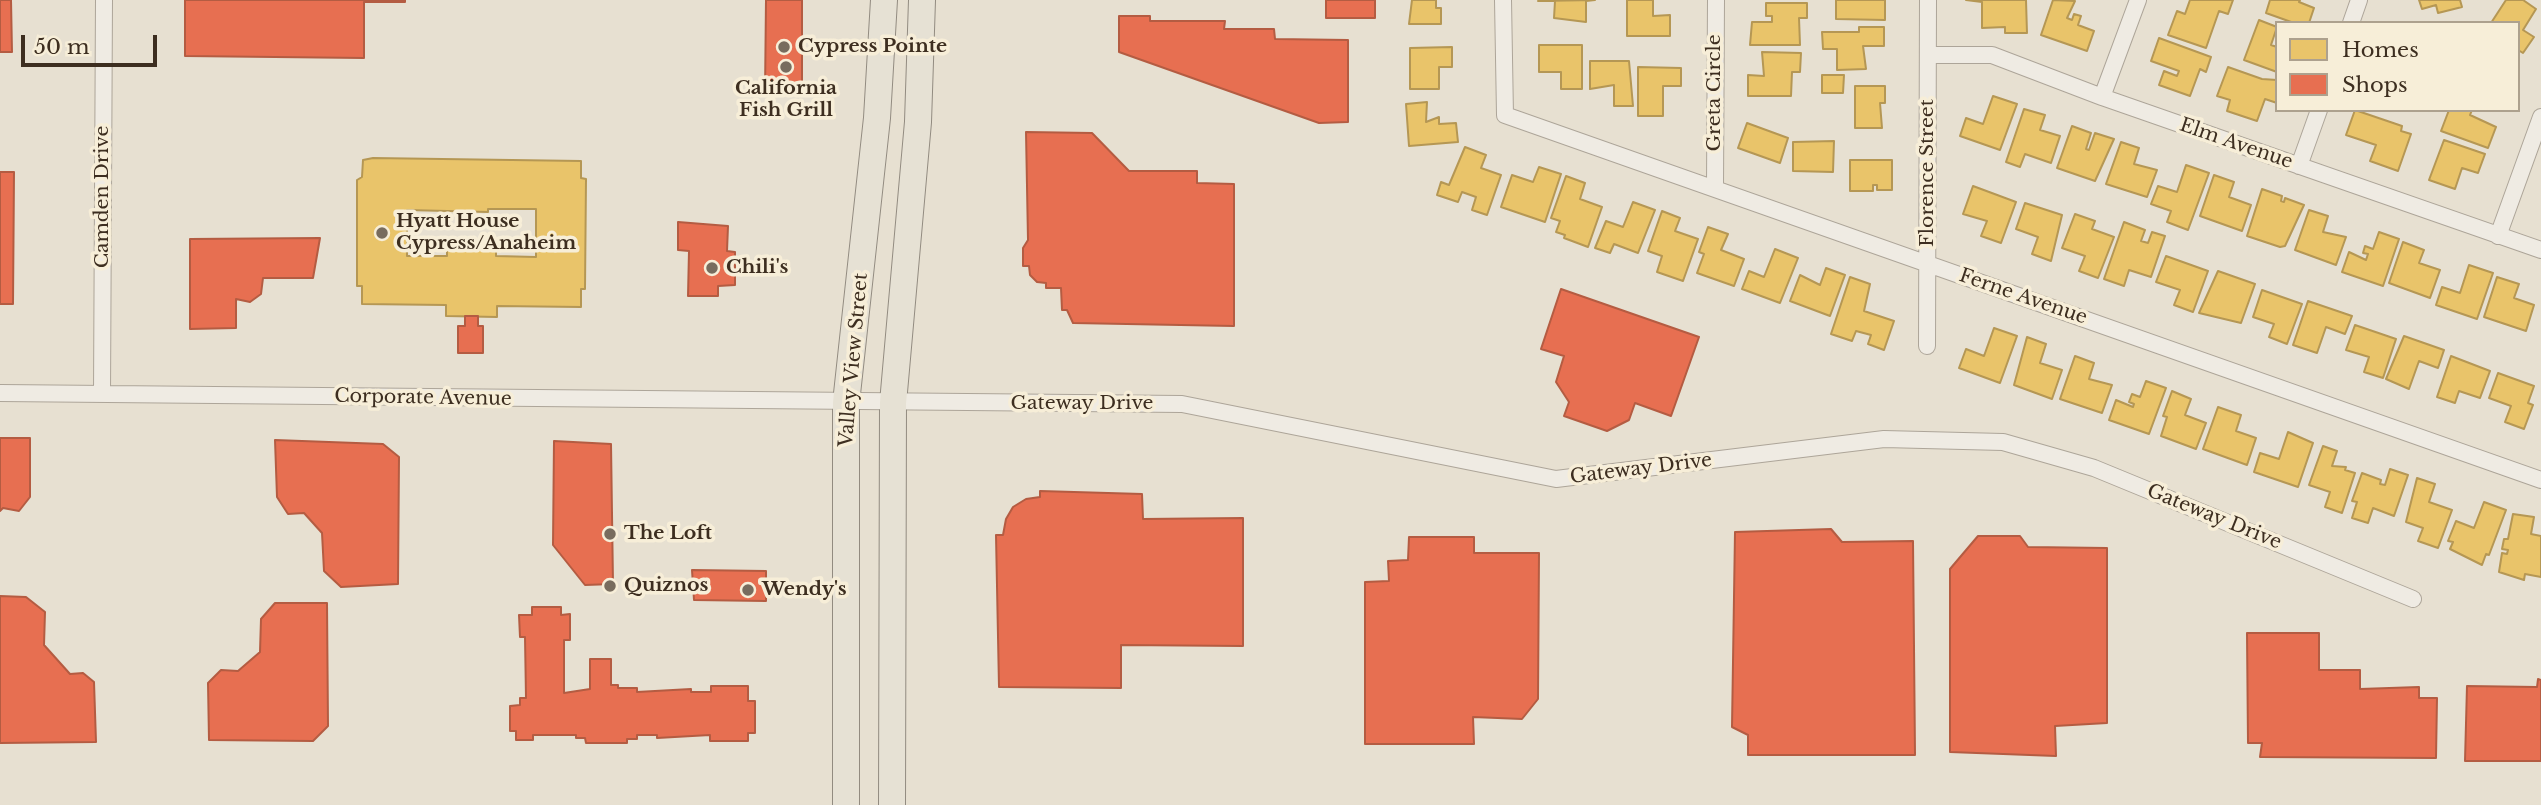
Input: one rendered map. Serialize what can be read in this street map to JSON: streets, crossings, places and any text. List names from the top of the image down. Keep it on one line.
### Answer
{"streets":{"main road":["Valley View Street"],"street":["Greta Circle","Elm Avenue","Florence Street","Camden Drive","Ferne Avenue","Corporate Avenue","Gateway Drive"]},"crossings":[["Greta Circle","Ferne Avenue"],["Elm Avenue","Florence Street"],["Florence Street","Ferne Avenue"],["Camden Drive","Corporate Avenue"],["Valley View Street","Corporate Avenue"],["Valley View Street","Gateway Drive"],["Corporate Avenue","Gateway Drive"]],"places":["Cypress Pointe","California Fish Grill","Hyatt House Cypress/Anaheim","Chili's","The Loft","Quiznos","Wendy's"],"legend":["Homes","Shops"],"scale_bar":"50 m"}
